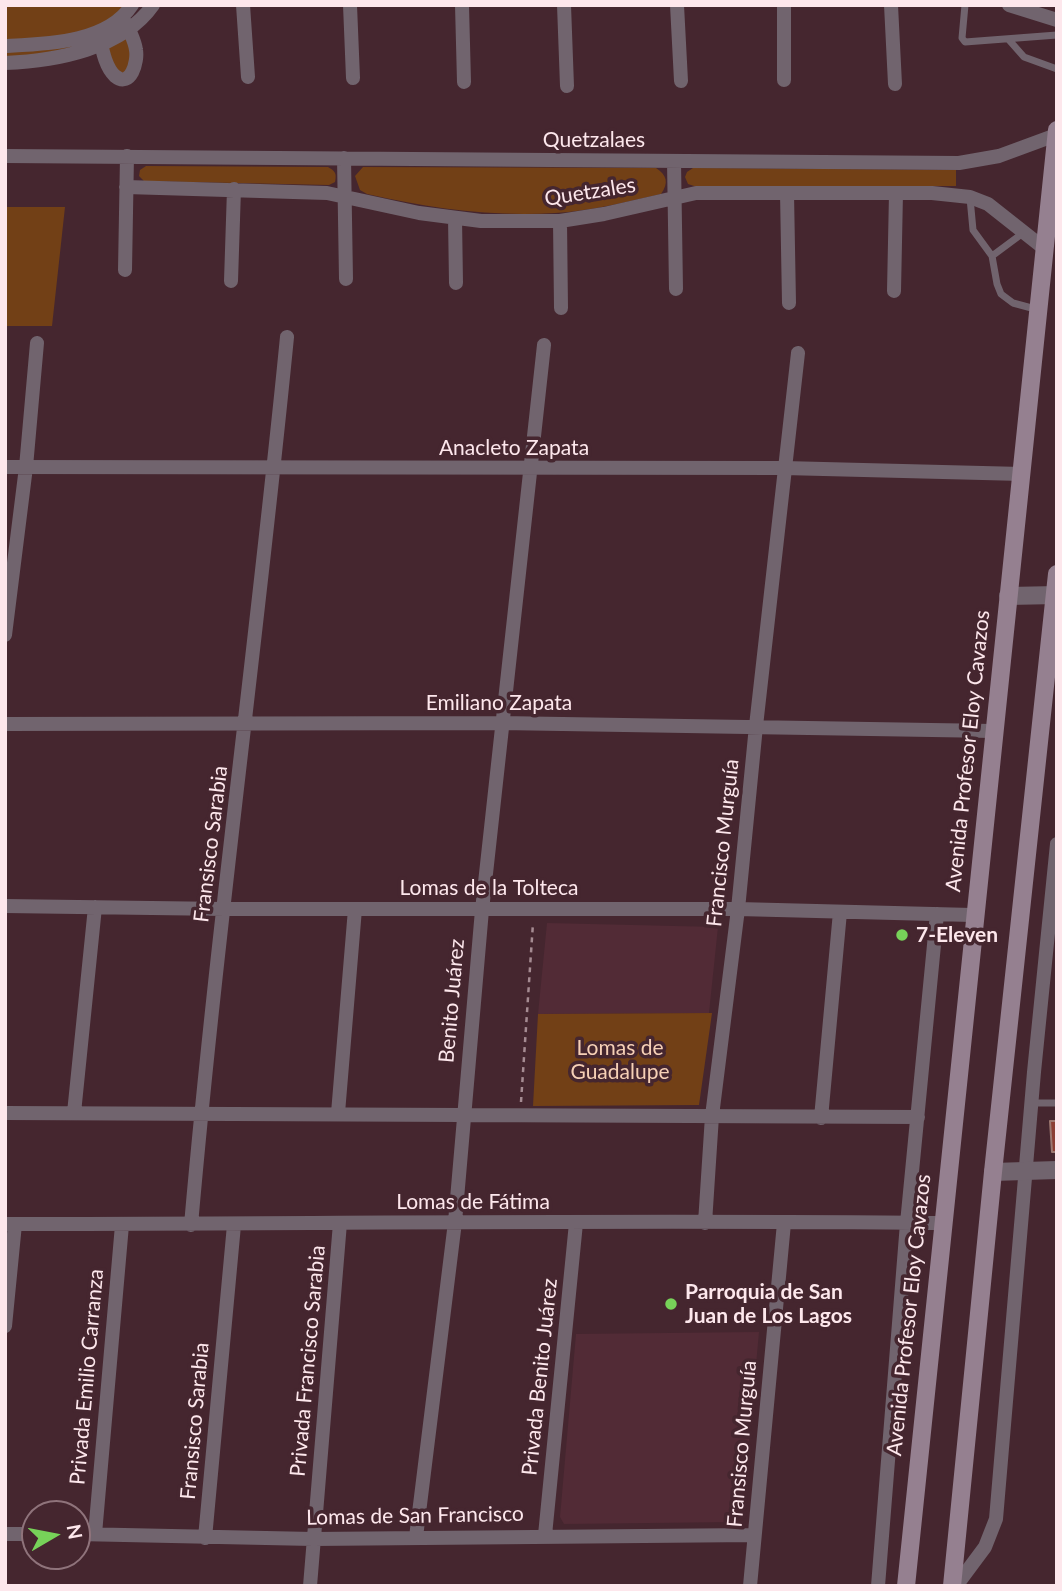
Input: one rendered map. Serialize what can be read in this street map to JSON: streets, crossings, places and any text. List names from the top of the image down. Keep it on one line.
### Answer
{"streets":{"main road":["Avenida Profesor Eloy Cavazos"],"street":["Quetzalaes","Quetzales","Anacleto Zapata","Emiliano Zapata","Francisco Murguía","Fransisco Sarabia","Lomas de la Tolteca","Benito Juárez","Lomas de Fátima","Privada Francisco Sarabia","Privada Emilio Carranza","Privada Benito Juárez","Fransisco Murguía","Lomas de San Francisco"]},"crossings":[["Quetzalaes","Avenida Profesor Eloy Cavazos"],["Quetzales","Avenida Profesor Eloy Cavazos"],["Anacleto Zapata","Avenida Profesor Eloy Cavazos"],["Anacleto Zapata","Francisco Murguía"],["Anacleto Zapata","Fransisco Sarabia"],["Anacleto Zapata","Benito Juárez"],["Emiliano Zapata","Avenida Profesor Eloy Cavazos"],["Emiliano Zapata","Francisco Murguía"],["Emiliano Zapata","Fransisco Sarabia"],["Emiliano Zapata","Benito Juárez"],["Avenida Profesor Eloy Cavazos","Lomas de la Tolteca"],["Avenida Profesor Eloy Cavazos","Lomas de Fátima"],["Francisco Murguía","Lomas de la Tolteca"],["Francisco Murguía","Lomas de Fátima"],["Fransisco Sarabia","Lomas de la Tolteca"],["Fransisco Sarabia","Lomas de Fátima"],["Fransisco Sarabia","Lomas de San Francisco"],["Lomas de la Tolteca","Benito Juárez"],["Benito Juárez","Lomas de Fátima"],["Benito Juárez","Lomas de San Francisco"],["Lomas de Fátima","Privada Francisco Sarabia"],["Lomas de Fátima","Privada Emilio Carranza"],["Lomas de Fátima","Privada Benito Juárez"],["Lomas de Fátima","Fransisco Murguía"],["Privada Francisco Sarabia","Lomas de San Francisco"],["Privada Emilio Carranza","Lomas de San Francisco"],["Privada Benito Juárez","Lomas de San Francisco"],["Fransisco Murguía","Lomas de San Francisco"]],"parks":["Lomas de Guadalupe"],"places":["7-Eleven","Parroquia de San Juan de Los Lagos"],"north":"right"}
